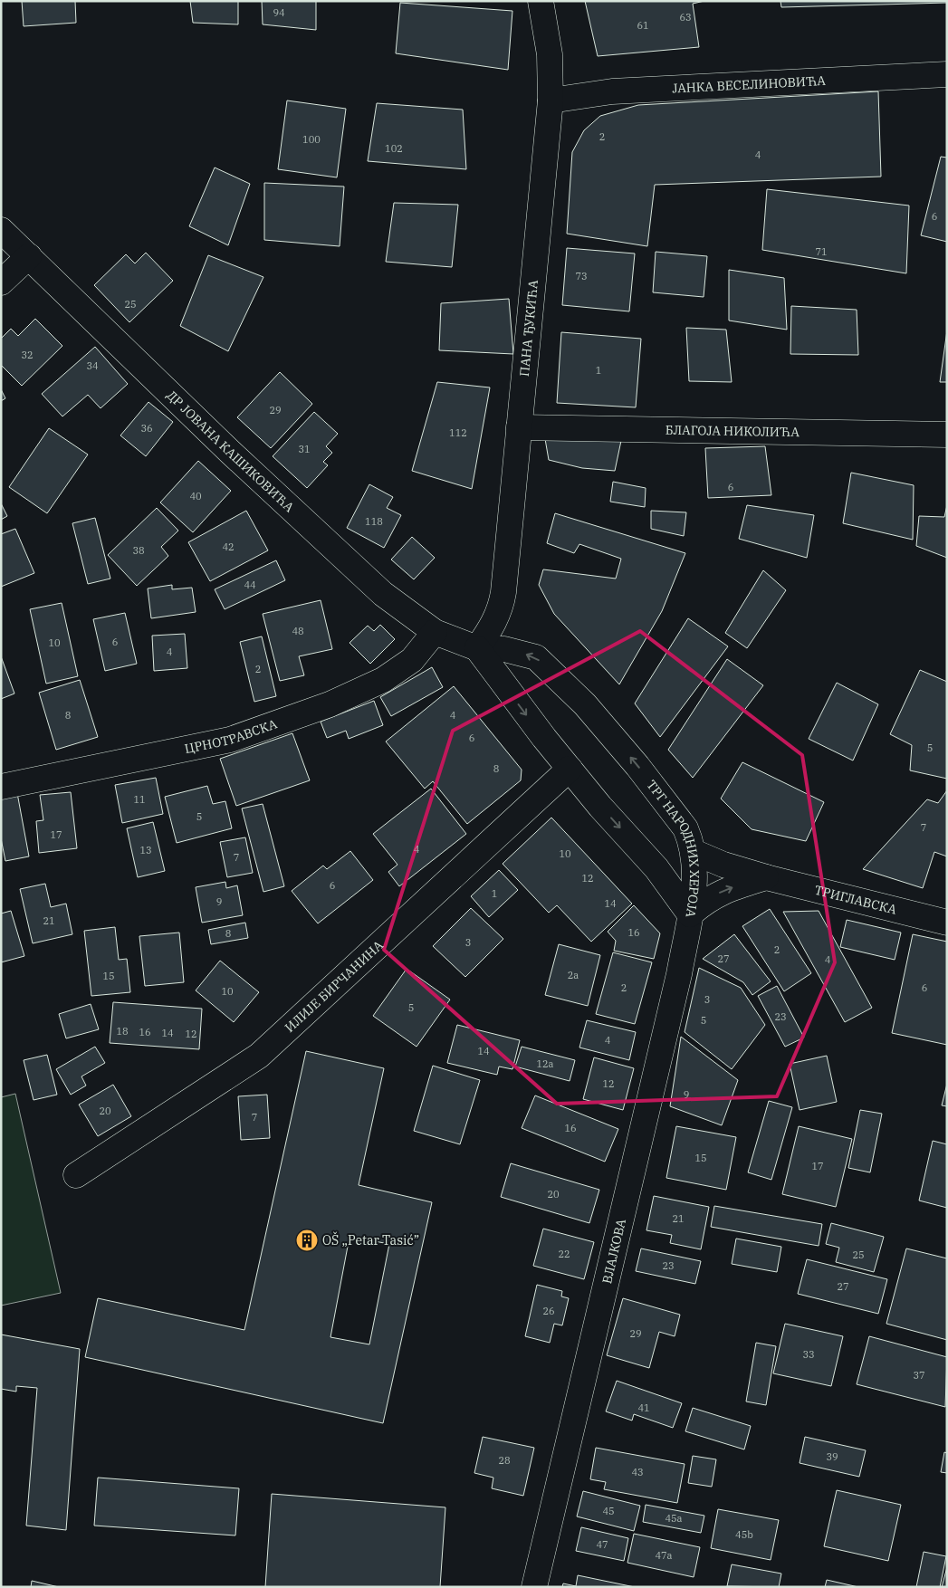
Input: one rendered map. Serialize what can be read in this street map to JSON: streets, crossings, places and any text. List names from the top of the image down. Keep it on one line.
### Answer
{"streets":{"street":["ЈАНКА ВЕСЕЛИНОВИЋА","ПАНА ЂУКИЋА","БЛАГОЈА НИКОЛИЋА","ДР ЈОВАНА КАШИКОВИЋА","ЦРНОТРАВСКА","ТРГ НАРОДНИХ ХЕРОЈА","ТРИГЛАВСКА","ИЛИЈЕ БИРЧАНИНА","ВЛАЈКОВА"]},"crossings":[["ЈАНКА ВЕСЕЛИНОВИЋА","ПАНА ЂУКИЋА"],["ПАНА ЂУКИЋА","БЛАГОЈА НИКОЛИЋА"],["ПАНА ЂУКИЋА","ДР ЈОВАНА КАШИКОВИЋА"],["ПАНА ЂУКИЋА","ТРГ НАРОДНИХ ХЕРОЈА"],["ДР ЈОВАНА КАШИКОВИЋА","ЦРНОТРАВСКА"],["ДР ЈОВАНА КАШИКОВИЋА","ТРГ НАРОДНИХ ХЕРОЈА"],["ТРГ НАРОДНИХ ХЕРОЈА","ТРИГЛАВСКА"],["ТРГ НАРОДНИХ ХЕРОЈА","ИЛИЈЕ БИРЧАНИНА"],["ТРГ НАРОДНИХ ХЕРОЈА","ВЛАЈКОВА"]],"places":{"building":["OŠ „Petar Tasić”"]},"house_numbers":["94","63","61","2","100","102","4","6","71","73","25","32","34","1","29","36","112","31","6","40","118","42","38","44","48","6","10","4","2","8","4","6","5","8","11","5","7","17","4","13","10","7","12","6","1","9","14","21","16","8","3","2","27","4","2a","15","2","6","10","3","5","23","5","18","16","14","12","4","14","12a","12","9","20","7","16","15","17","20","21","22","25","23","27","26","29","33","37","41","39","28","43","45","45a","45b","47","47a"]}
